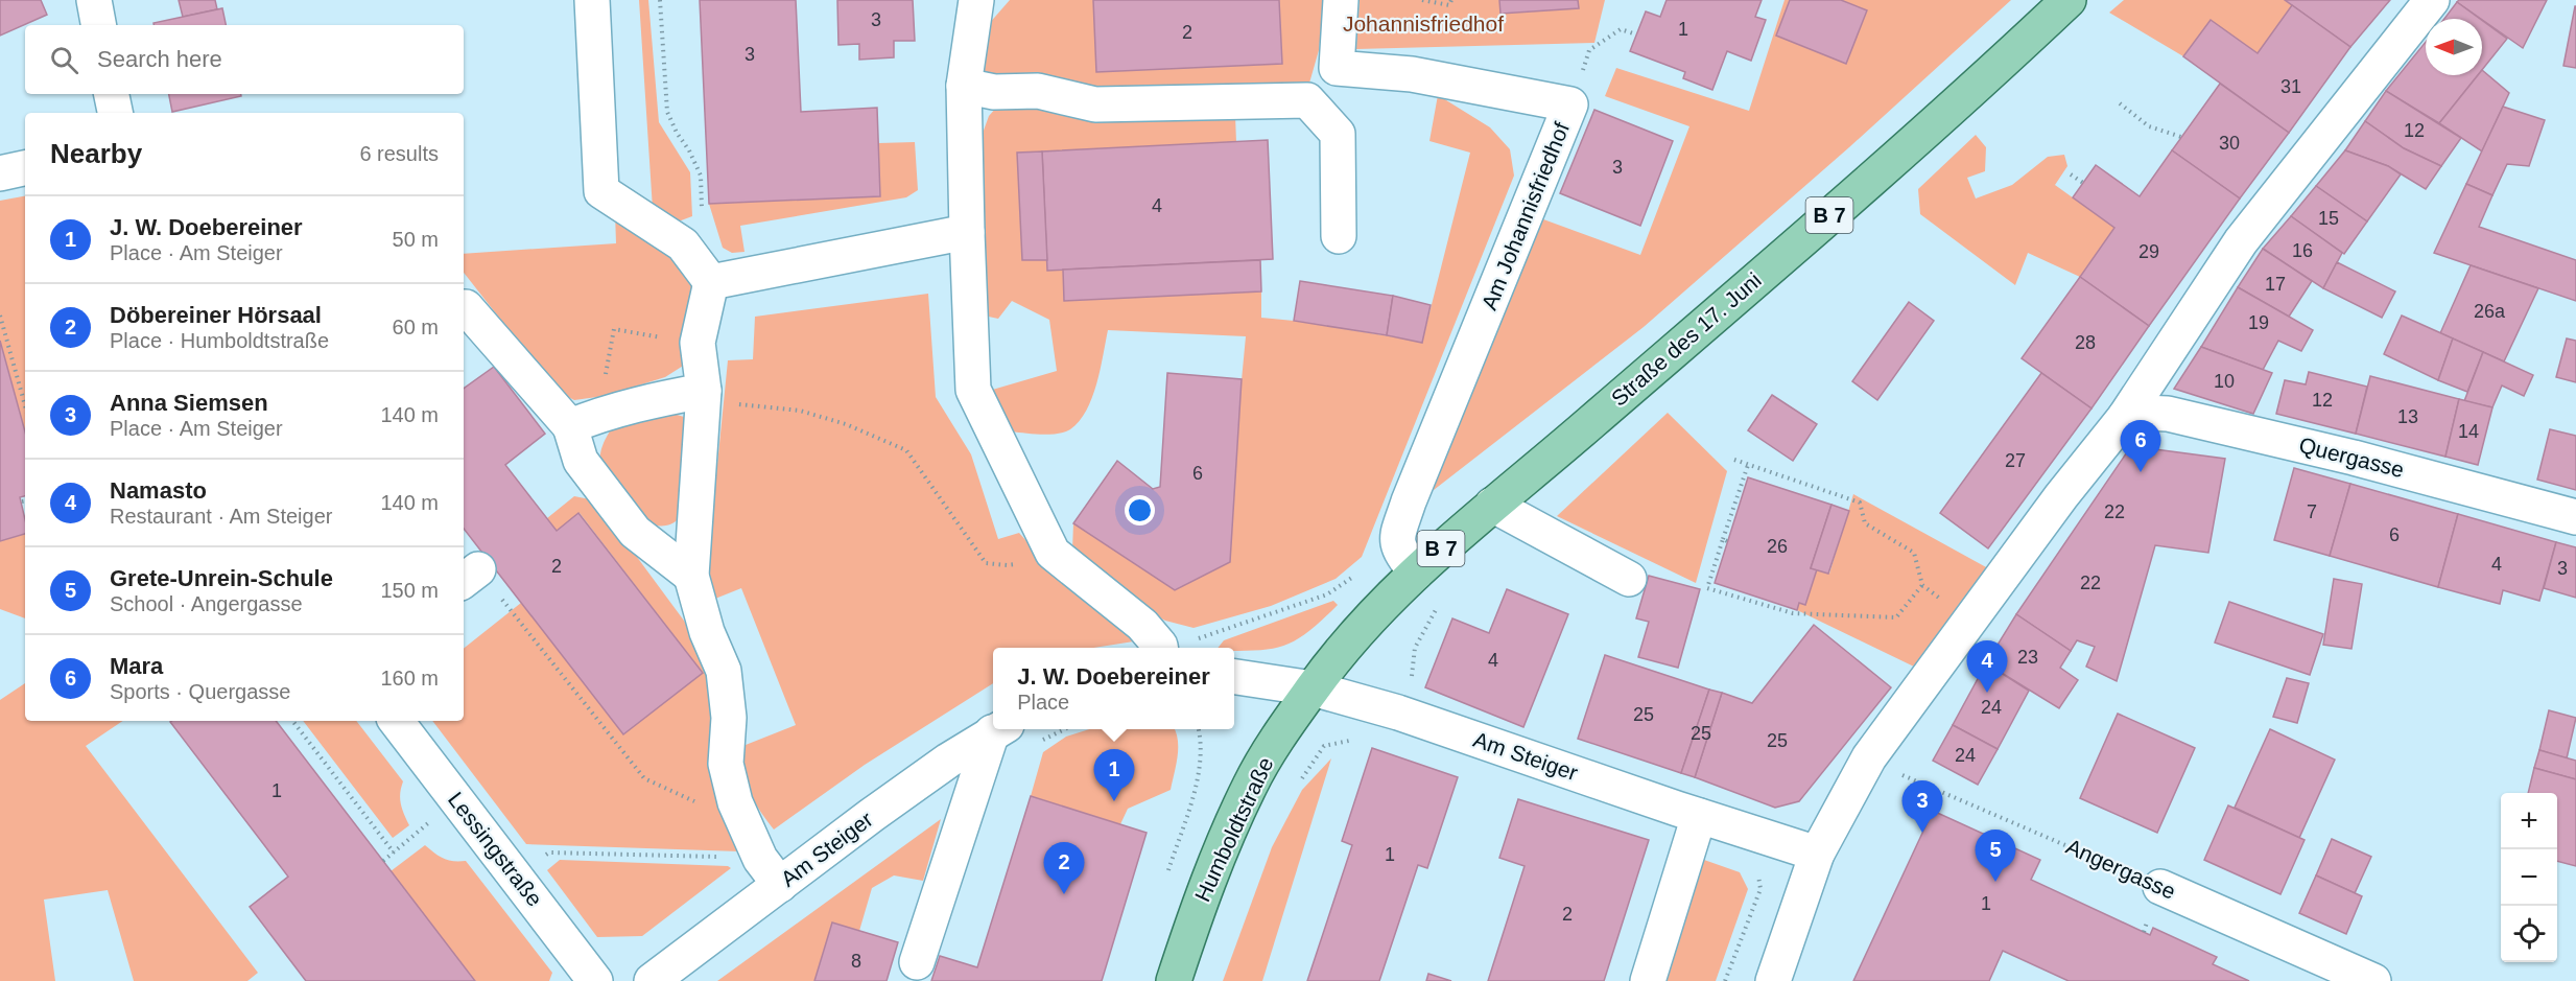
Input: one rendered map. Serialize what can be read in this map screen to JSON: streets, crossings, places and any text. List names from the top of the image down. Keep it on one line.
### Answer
{"streets":{"main road":["B 7","Straße des 17. Juni","Humboldtstraße"],"street":["Am Johannisfriedhof","Quergasse","Am Steiger","Lessingstraße","Angergasse"]},"crossings":[["Am Johannisfriedhof","Straße des 17. Juni"],["Straße des 17. Juni","Am Steiger"],["Straße des 17. Juni","Humboldtstraße"],["Am Steiger","Humboldtstraße"]],"parks":["Johannisfriedhof"],"house_numbers":["3","1","2","3","31","12","30","3","4","15","16","29","17","26a","19","28","10","12","13","14","27","6","22","7","6","26","4","2","3","22","23","4","24","25","25","25","24","1","1","1","2","8"],"north":"left","page":{"search":"Search here","heading":["Nearby","6 results"],"list":[{"mark":"1","name":"J. W. Doebereiner","note":"Place · Am Steiger","value":"50 m"},{"mark":"2","name":"Döbereiner Hörsaal","note":"Place · Humboldtstraße","value":"60 m"},{"mark":"3","name":"Anna Siemsen","note":"Place · Am Steiger","value":"140 m"},{"mark":"4","name":"Namasto","note":"Restaurant · Am Steiger","value":"140 m"},{"mark":"5","name":"Grete-Unrein-Schule","note":"School · Angergasse","value":"150 m"},{"mark":"6","name":"Mara","note":"Sports · Quergasse","value":"160 m"}],"pins":["6","4","1","3","5","2"],"popup":["J. W. Doebereiner","Place"],"map_buttons":["+","−"]}}
